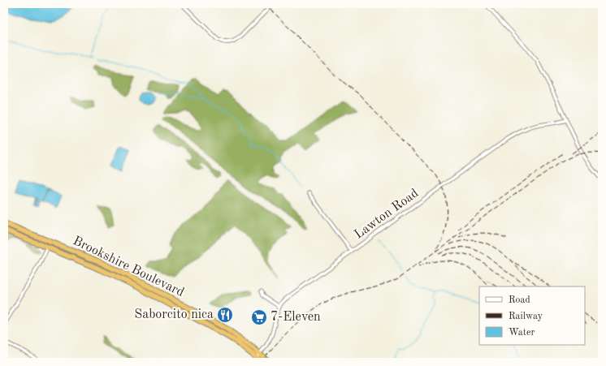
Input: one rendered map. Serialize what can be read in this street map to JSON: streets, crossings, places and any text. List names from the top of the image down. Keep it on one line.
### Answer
{"streets":{"highway":["Brookshire Boulevard"],"street":["Lawton Road"]},"crossings":[["Lawton Road","Brookshire Boulevard"]],"places":{"restaurant":["Saborcito nica"],"supermarket":["7-Eleven"]},"legend":["Road","Railway","Water"]}
